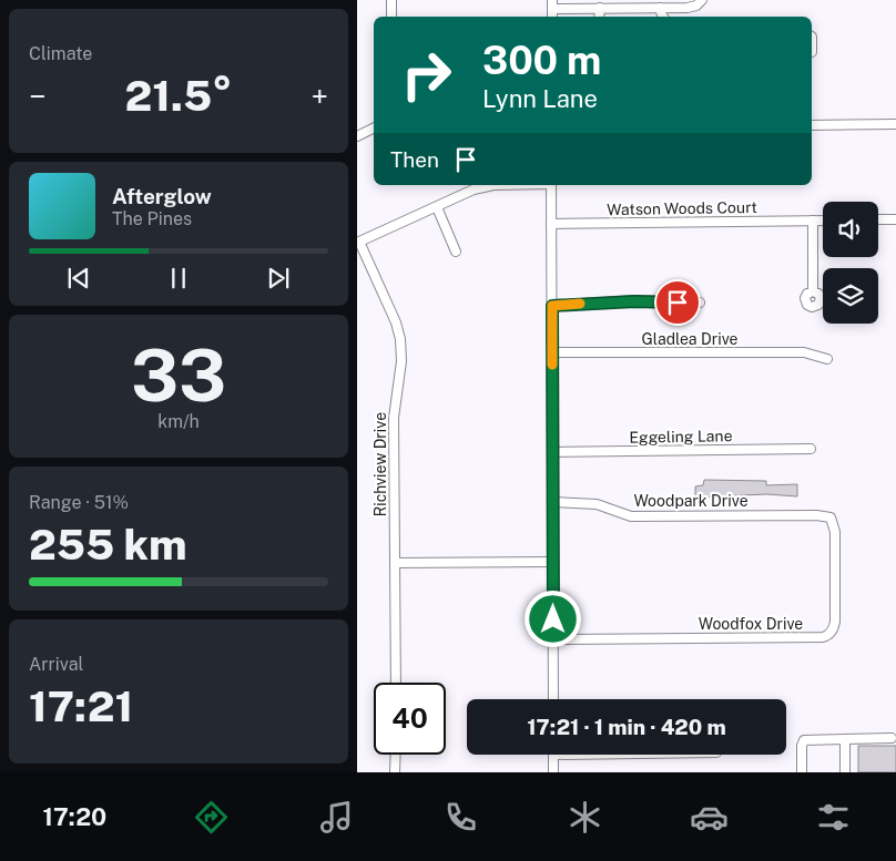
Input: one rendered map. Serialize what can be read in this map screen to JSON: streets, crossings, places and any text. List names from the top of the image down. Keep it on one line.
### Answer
{"streets":{"street":["Watson Woods Court","Gladlea Drive","Eggeling Lane","Richview Drive","Woodpark Drive","Woodfox Drive"]},"crossings":[["Woodpark Drive","Woodfox Drive"]],"page":{"tile":["Climate",["33","km/h"],["Range · 51%","255 km"],["Arrival","17:21"]],"turn":["300 m","Lynn Lane"],"heat":["−","21.5°","+"],"then":"Then","song":["Afterglow","The Pines"],"limit":"40","trip":"17:21 · 1 min · 420 m","tabs":"17:20"}}
